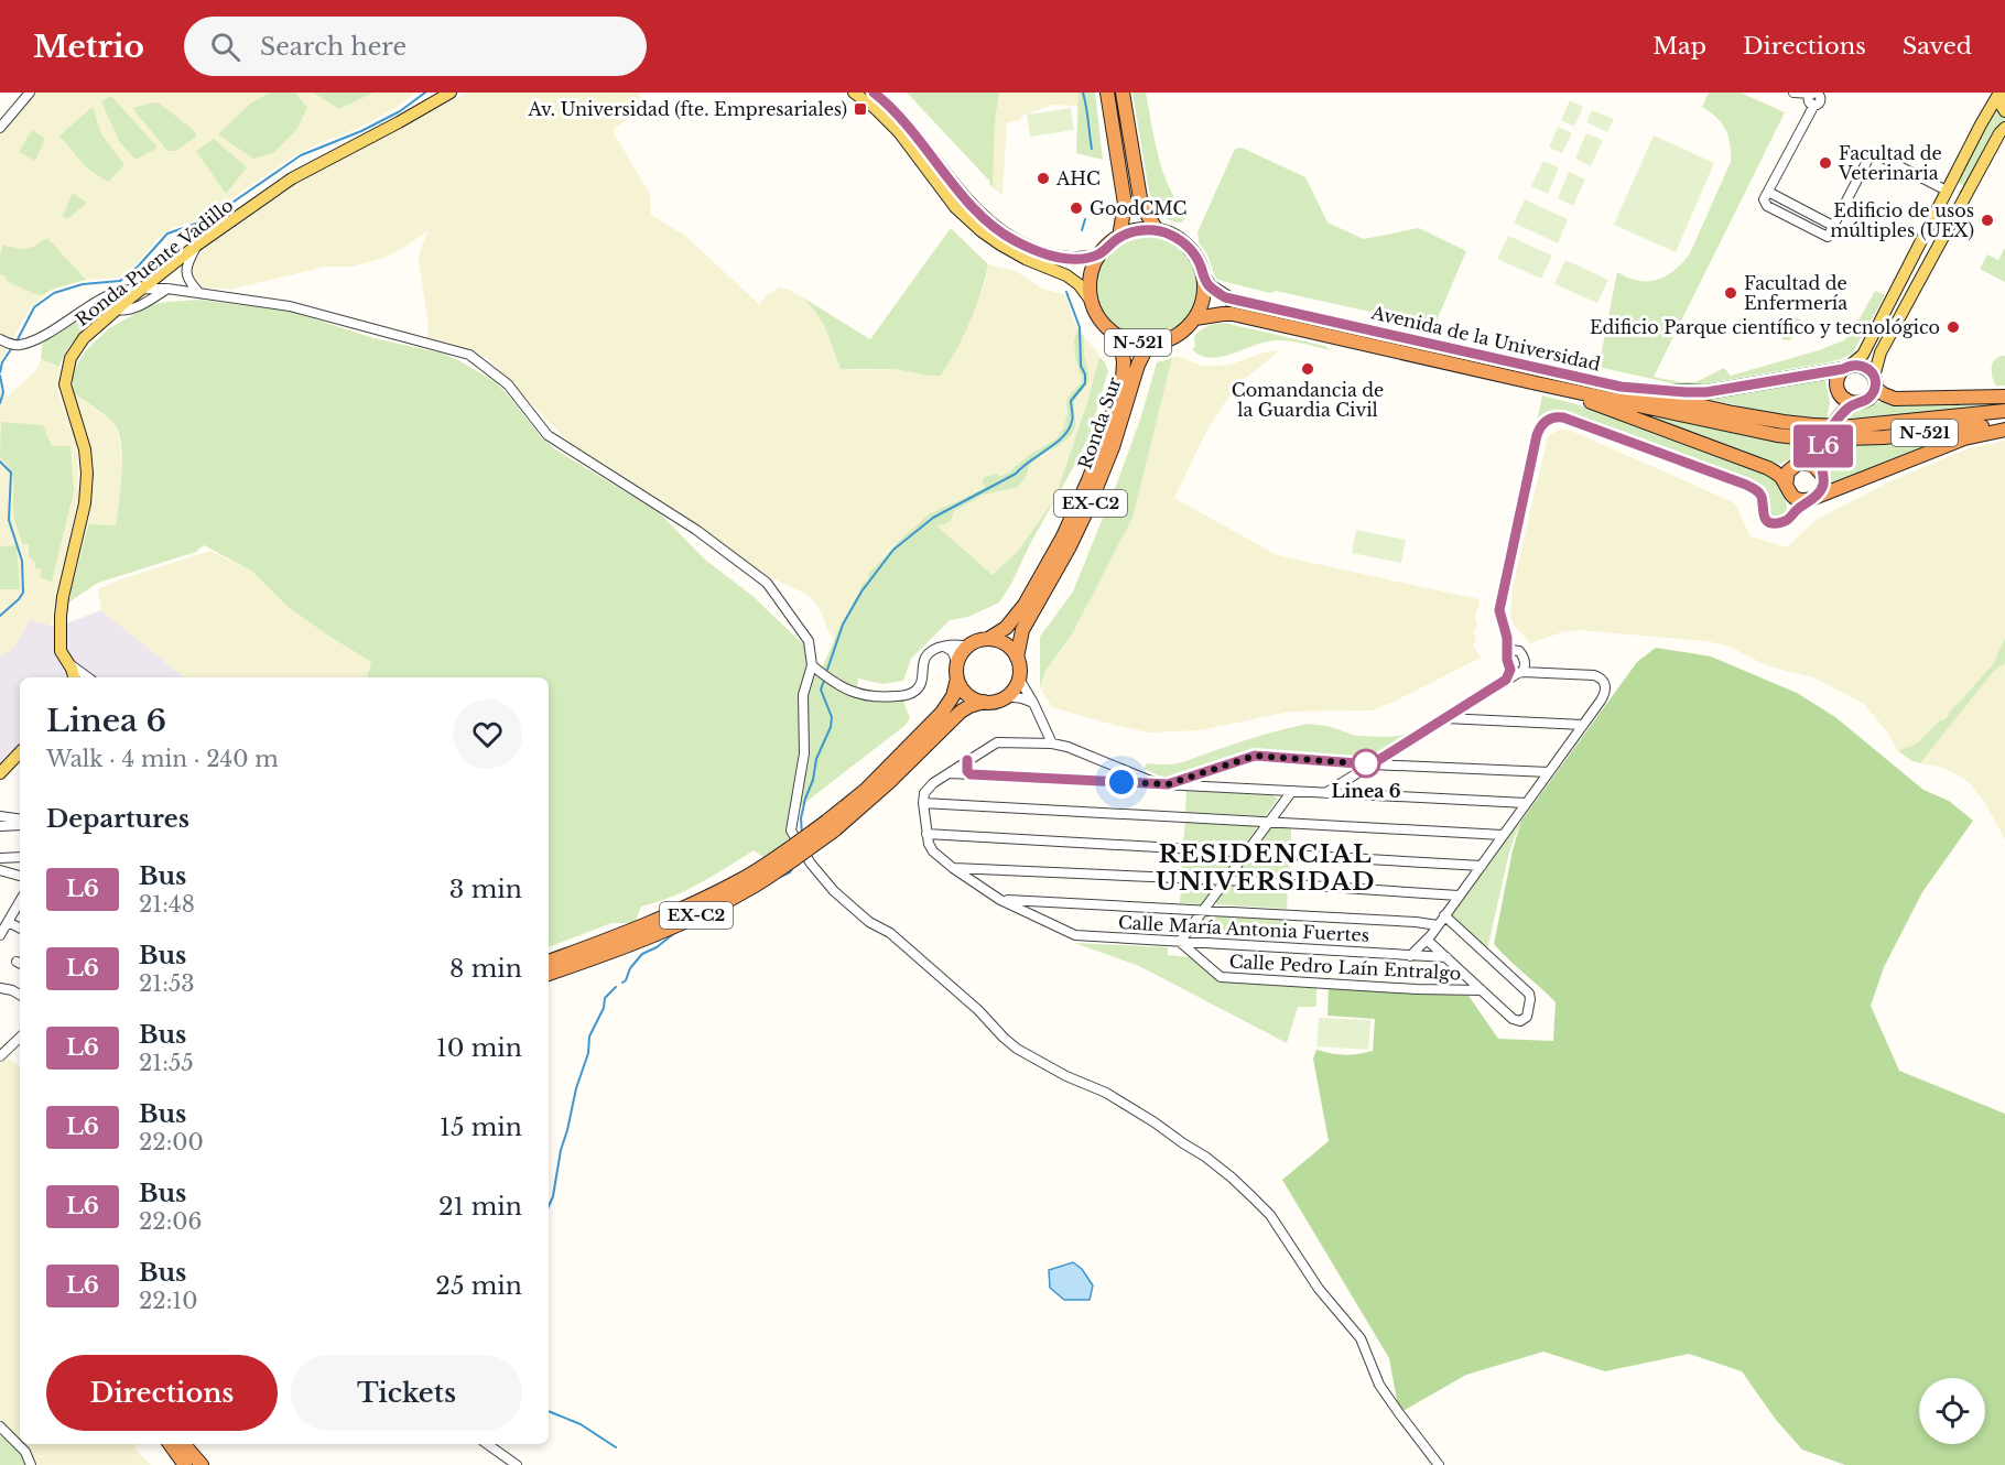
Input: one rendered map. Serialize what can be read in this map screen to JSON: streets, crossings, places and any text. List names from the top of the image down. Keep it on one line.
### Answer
{"streets":{"highway":["Avenida de la Universidad","N-521","Ronda Sur","EX-C2"],"main road":["Ronda Puente Vadillo"],"street":["Calle María Antonia Fuertes","Calle Pedro Laín Entralgo"]},"crossings":[["Avenida de la Universidad","N-521"],["Avenida de la Universidad","Ronda Sur"],["N-521","Ronda Sur"],["Ronda Sur","EX-C2"],["Calle María Antonia Fuertes","Calle Pedro Laín Entralgo"]],"districts":["RESIDENCIAL UNIVERSIDAD"],"places":{"transit":["Av. Universidad (fte. Empresariales)"],"other":["Facultad de Veterinaria","AHC","GoodCMC","Edificio de usos múltiples (UEX)","Facultad de Enfermería","Edificio Parque científico y tecnológico","Comandancia de la Guardia Civil","Linea 6"]},"lines":["bus line L6"],"page":{"header":"Metrio","search":"Search here","nav":["Map","Directions","Saved"],"on_map":"L6","heading":[["Linea 6","Walk · 4 min · 240 m"],"Departures"],"list":[{"mark":"L6","name":"Bus","note":"21:48","value":"3 min"},{"mark":"L6","name":"Bus","note":"21:53","value":"8 min"},{"mark":"L6","name":"Bus","note":"21:55","value":"10 min"},{"mark":"L6","name":"Bus","note":"22:00","value":"15 min"},{"mark":"L6","name":"Bus","note":"22:06","value":"21 min"},{"mark":"L6","name":"Bus","note":"22:10","value":"25 min"}],"buttons":["Directions","Tickets"]}}
